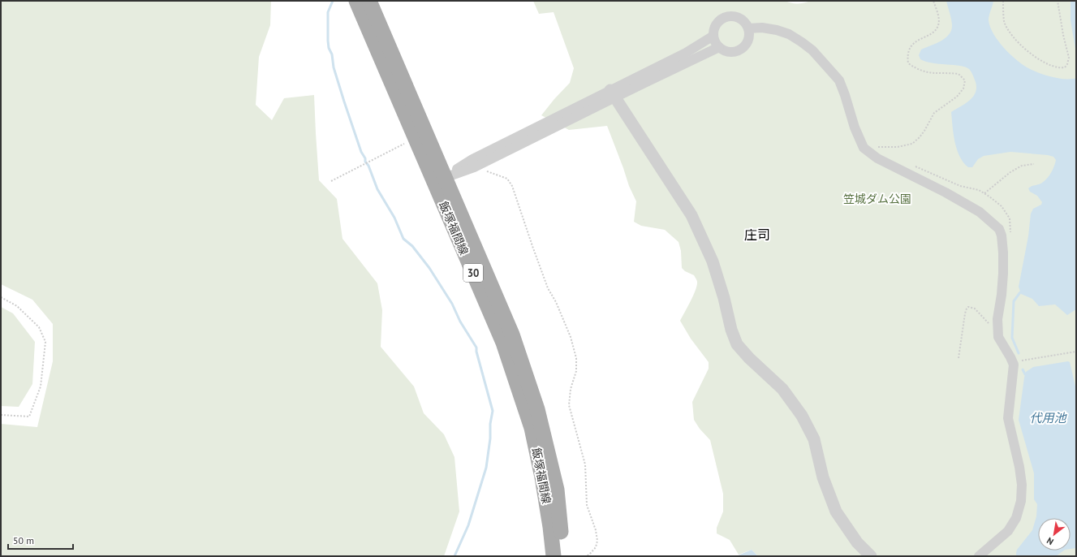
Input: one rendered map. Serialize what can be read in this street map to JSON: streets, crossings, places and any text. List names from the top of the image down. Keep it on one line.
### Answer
{"streets":{"main road":["飯塚福間線","30"]},"districts":["庄司"],"water":["代用池"],"parks":["笠城ダム公園"],"scale_bar":"50 m","north":"bottom left"}
